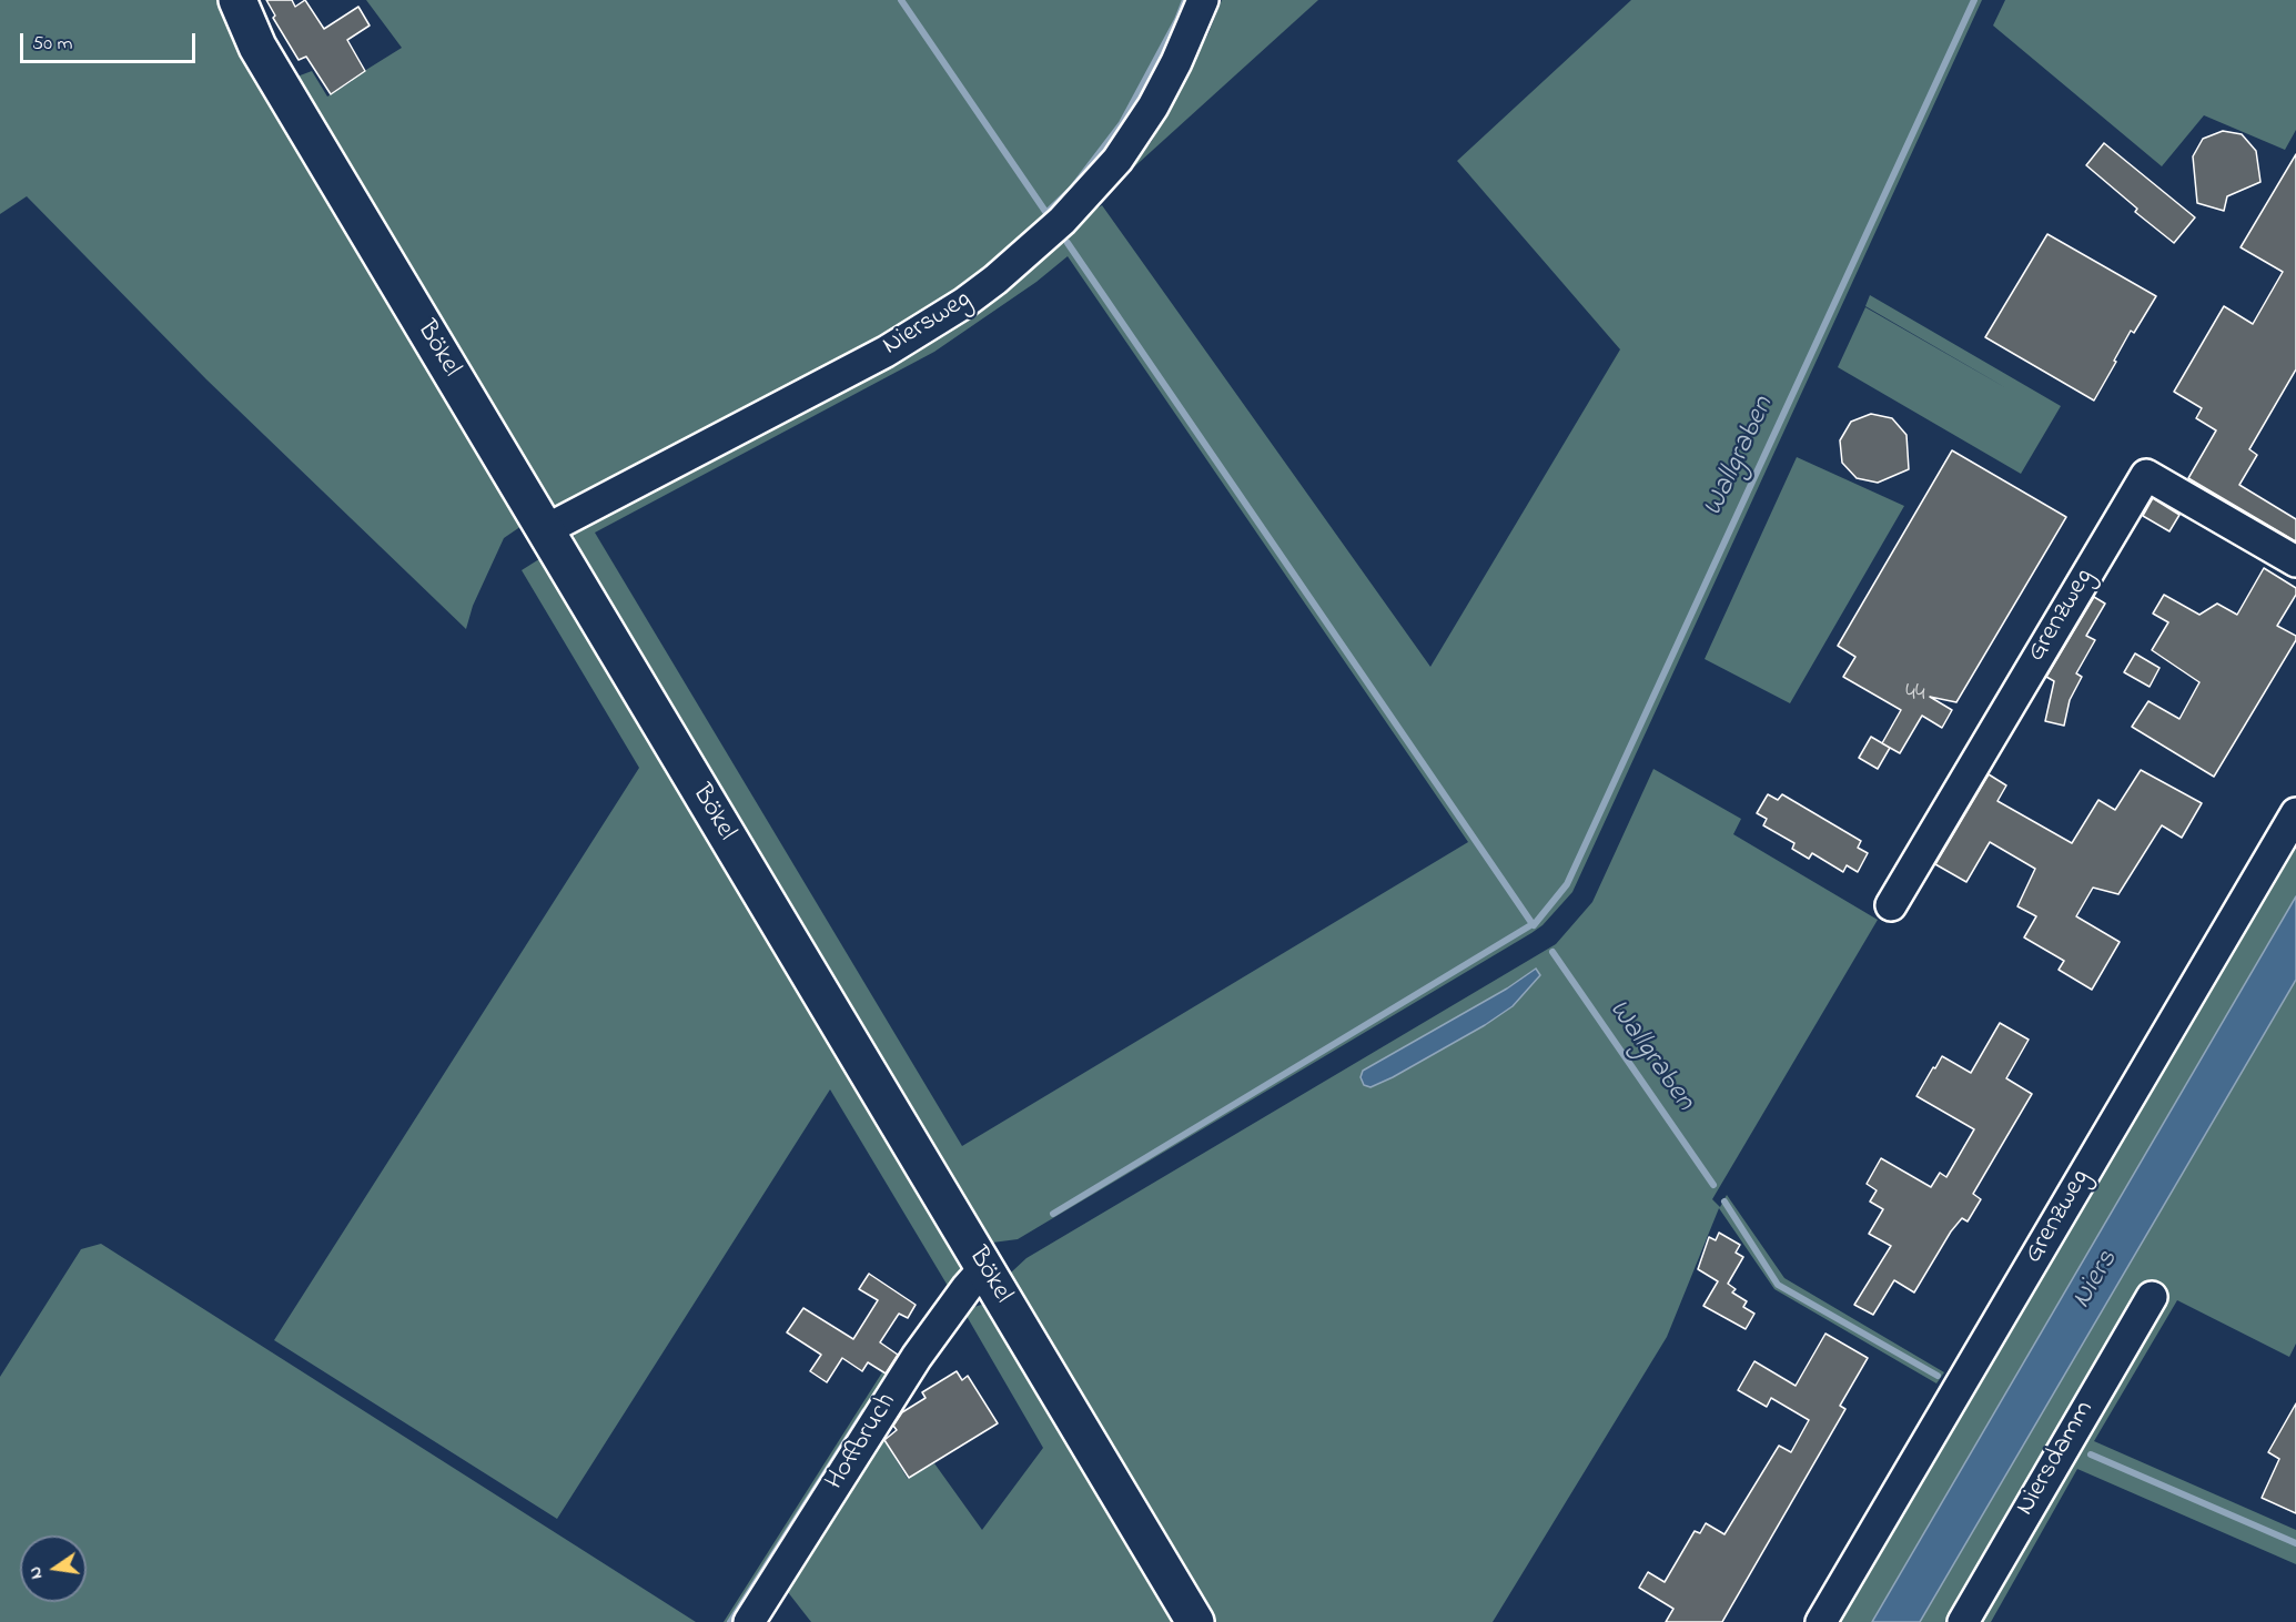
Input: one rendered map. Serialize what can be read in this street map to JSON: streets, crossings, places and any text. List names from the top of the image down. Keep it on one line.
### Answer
{"streets":{"main road":["Bökel"],"street":["Niersweg","Grenzweg","Hoffbruch","Niersdamm"]},"crossings":[["Niersweg","Bökel"],["Bökel","Hoffbruch"]],"water":["Wallgraben","Niers"],"house_numbers":["44"],"scale_bar":"50 m","north":"left"}
